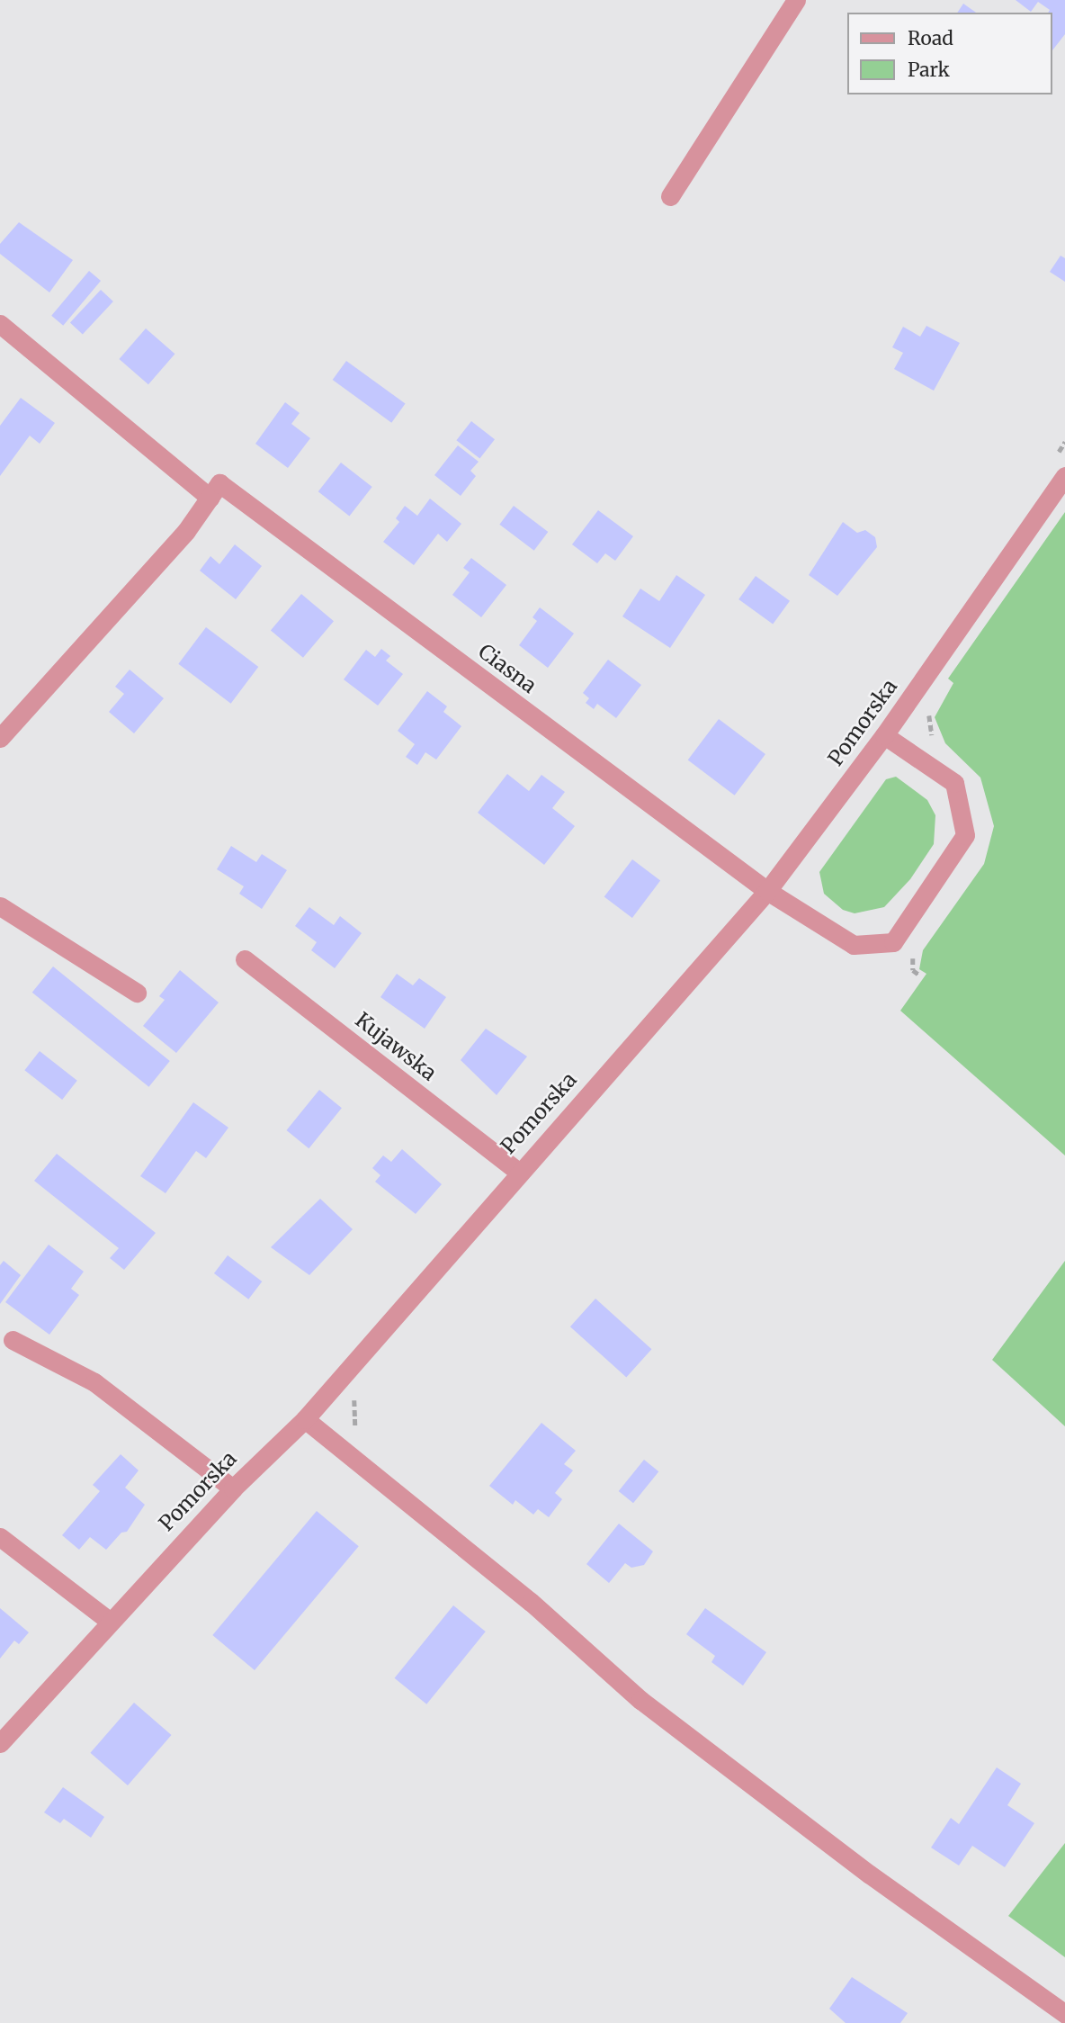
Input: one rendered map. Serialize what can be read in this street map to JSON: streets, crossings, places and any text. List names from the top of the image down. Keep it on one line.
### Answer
{"streets":{"street":["Ciasna","Pomorska","Kujawska"]},"crossings":[["Ciasna","Pomorska"],["Pomorska","Kujawska"]],"legend":["Road","Park"]}
